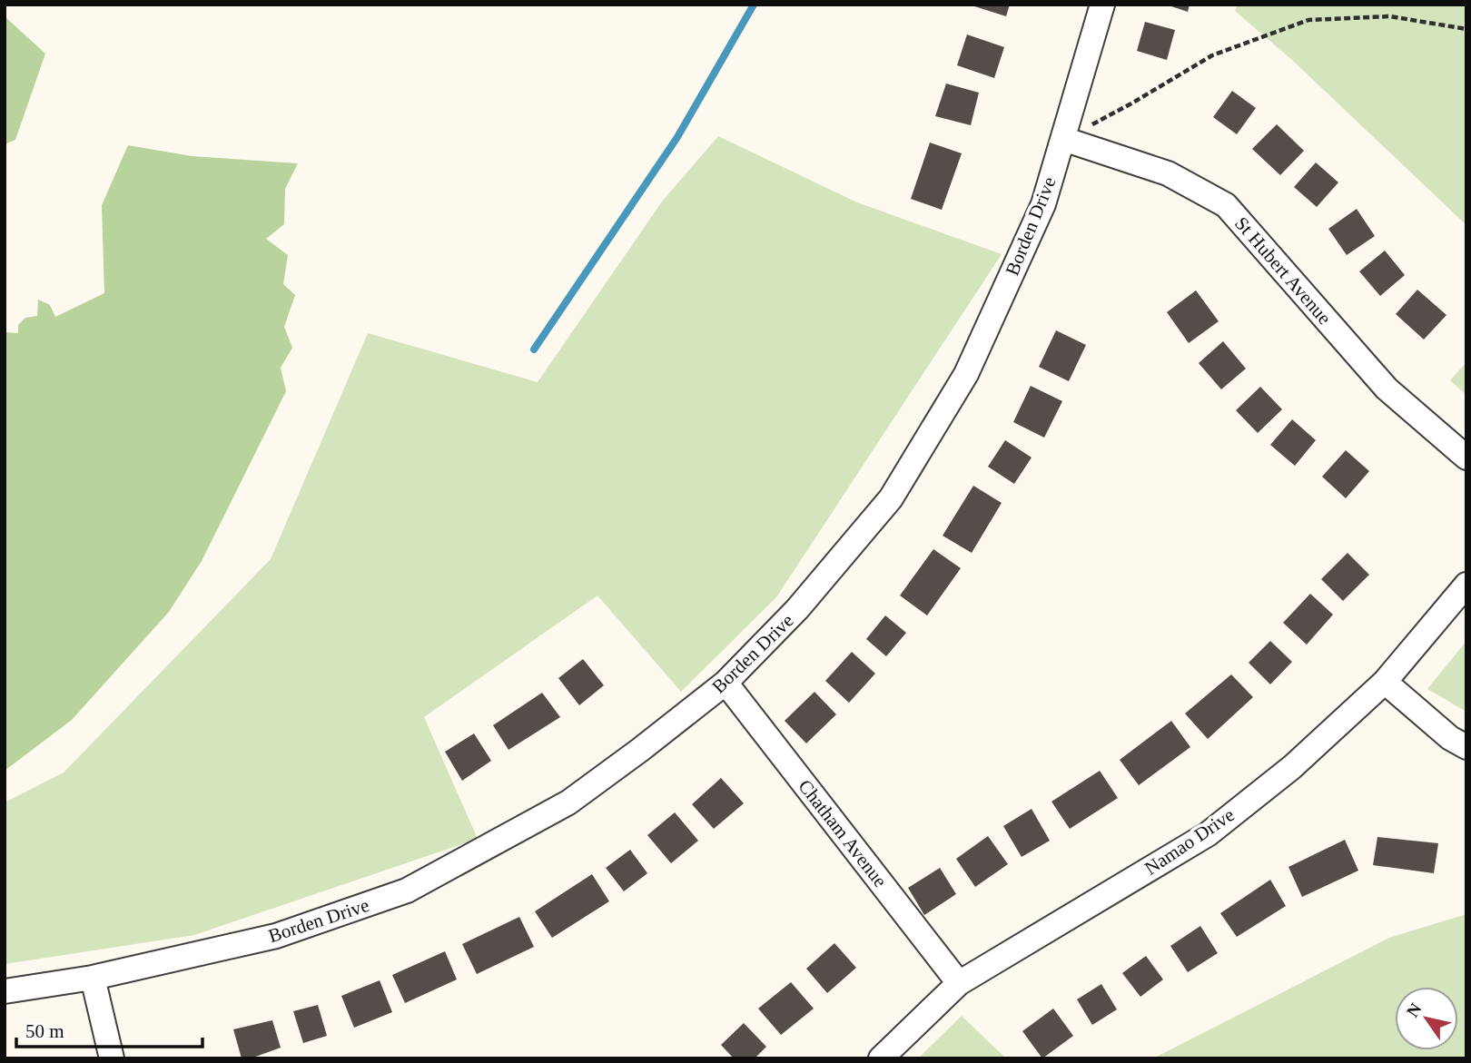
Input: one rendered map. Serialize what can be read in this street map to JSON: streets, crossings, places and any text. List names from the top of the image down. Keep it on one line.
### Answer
{"streets":{"street":["Borden Drive","St Hubert Avenue","Chatham Avenue","Namao Drive"]},"crossings":[["Borden Drive","St Hubert Avenue"],["Borden Drive","Chatham Avenue"],["Chatham Avenue","Namao Drive"]],"scale_bar":"50 m","north":"top left"}
